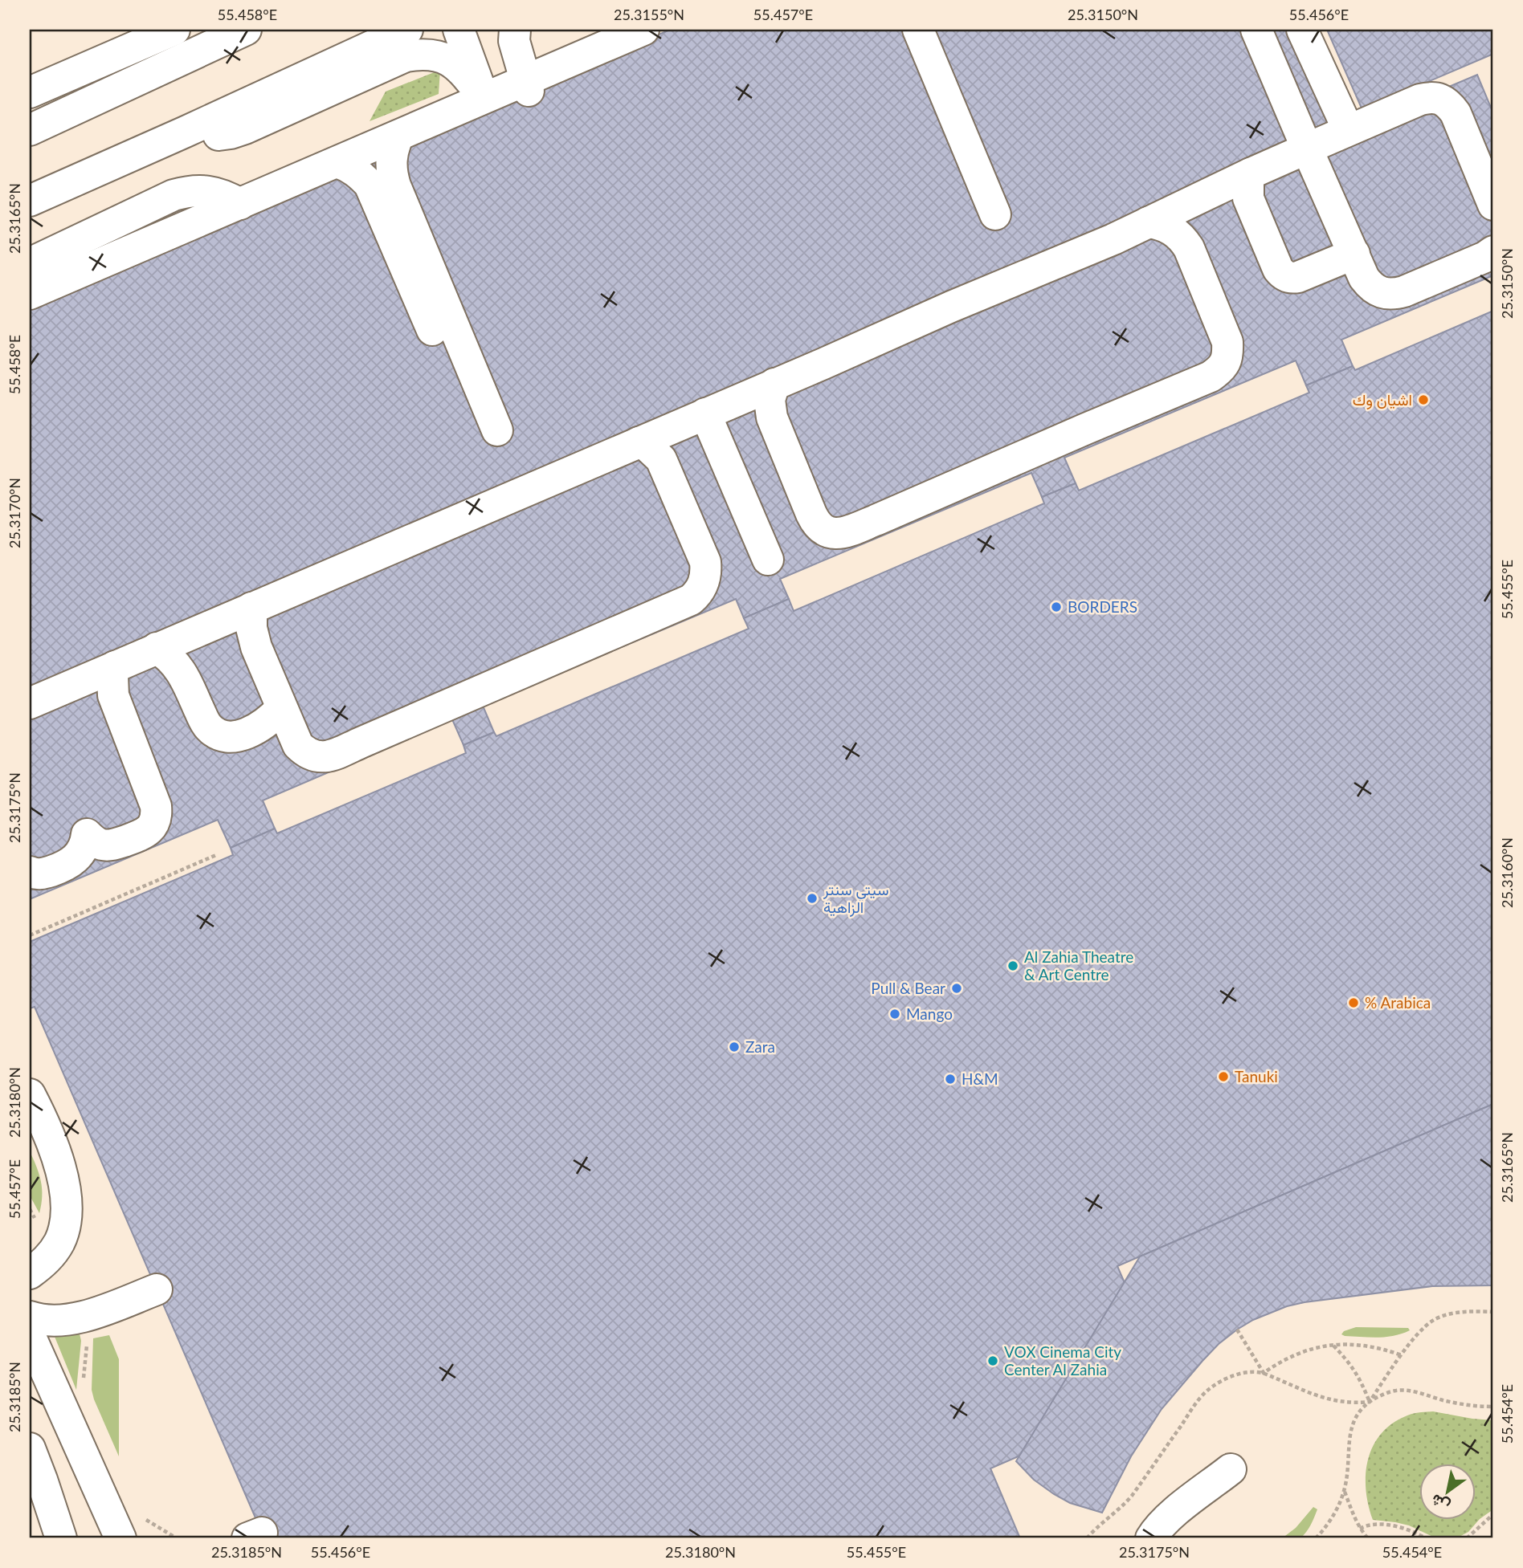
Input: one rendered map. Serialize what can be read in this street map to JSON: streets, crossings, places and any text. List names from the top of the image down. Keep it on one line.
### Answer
{"places":["اشيان وك","BORDERS","سيتي سنتر الزاهية","Al Zahia Theatre & Art Centre","Pull & Bear","% Arabica","Mango","Zara","Tanuki","H&M","VOX Cinema City Center Al Zahia"],"north":"bottom left","coordinates":["55.458°E","25.3155°N","55.457°E","25.3150°N","55.456°E","25.3165°N","25.3170°N","55.455°E","25.3175°N","25.3160°N","25.3180°N","25.3185°N","55.454°E"]}
